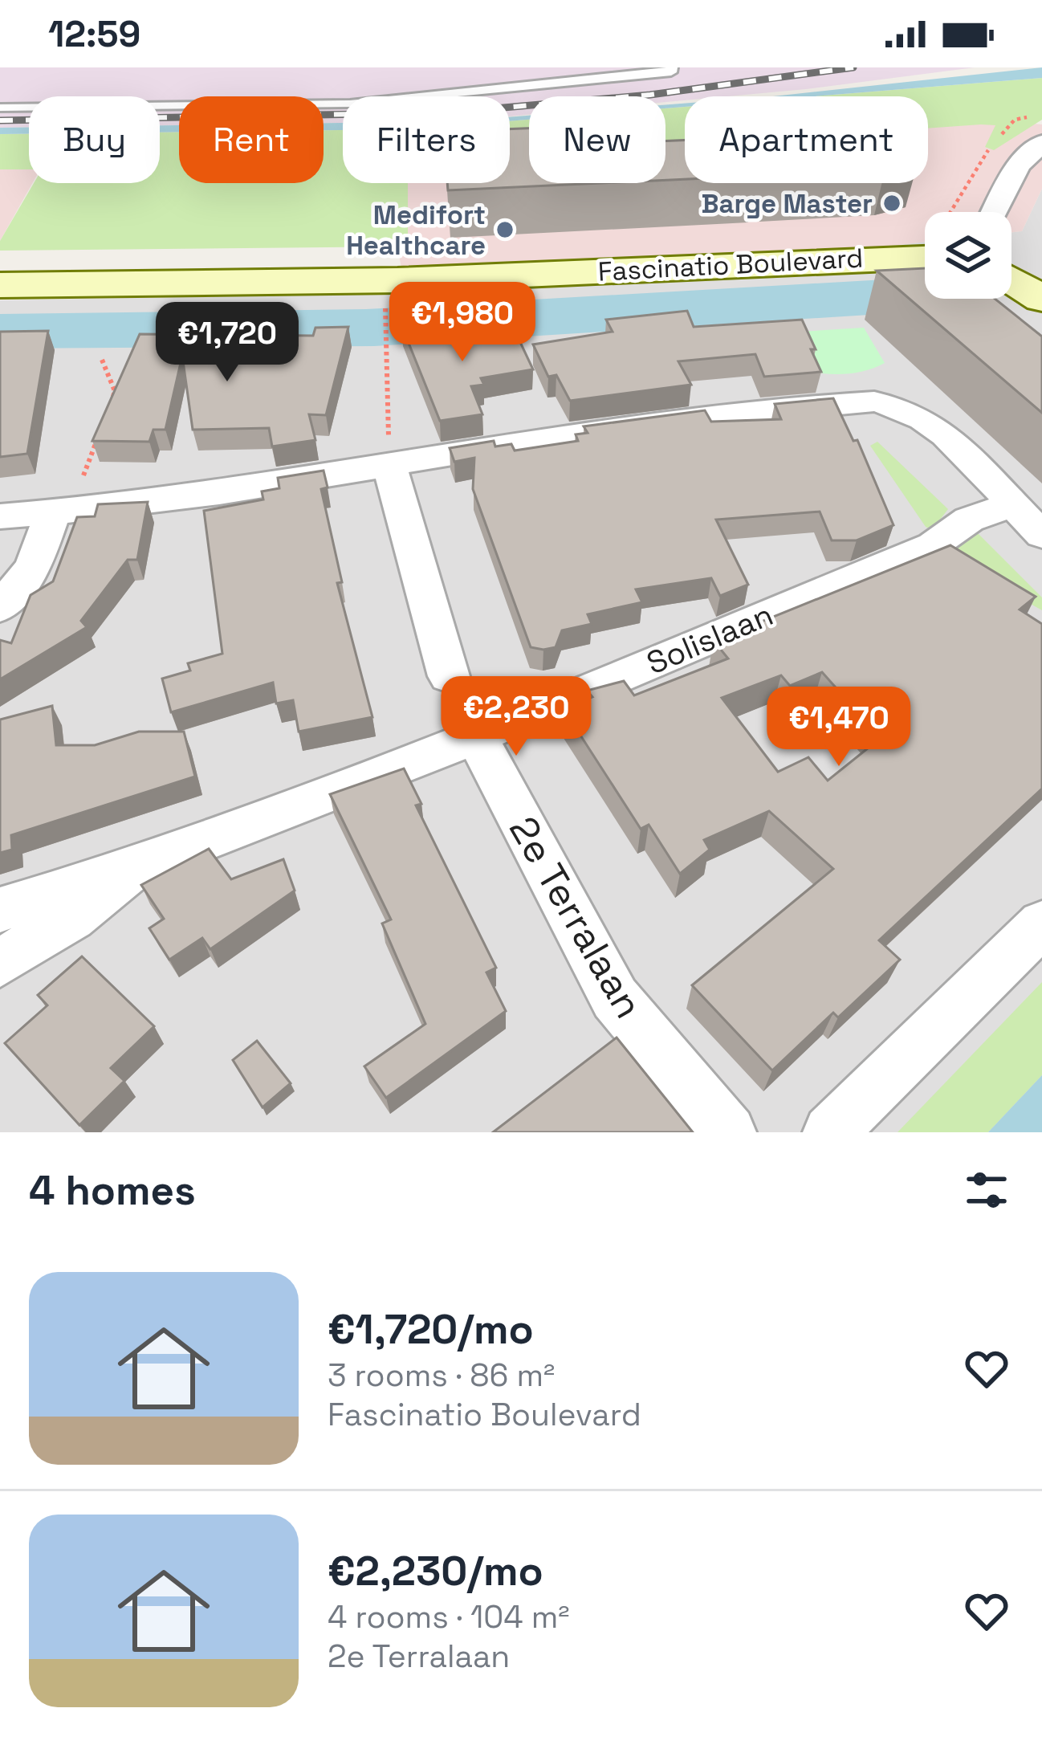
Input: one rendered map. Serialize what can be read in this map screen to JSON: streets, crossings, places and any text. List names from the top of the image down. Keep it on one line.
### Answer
{"streets":{"street":["Fascinatio Boulevard","Solislaan","2e Terralaan"]},"crossings":[["Solislaan","2e Terralaan"]],"places":["Barge Master","Medifort Healthcare"],"page":{"status":"12:59","chip":["Buy","Rent","Filters","New","Apartment"],"price":["€1,980","€1,720","€2,230","€1,470"],"heading":"4 homes","list":[{"name":"€1,720/mo","note":"3 rooms · 86 m² · Fascinatio Boulevard"},{"name":"€2,230/mo","note":"4 rooms · 104 m² · 2e Terralaan"}]}}
